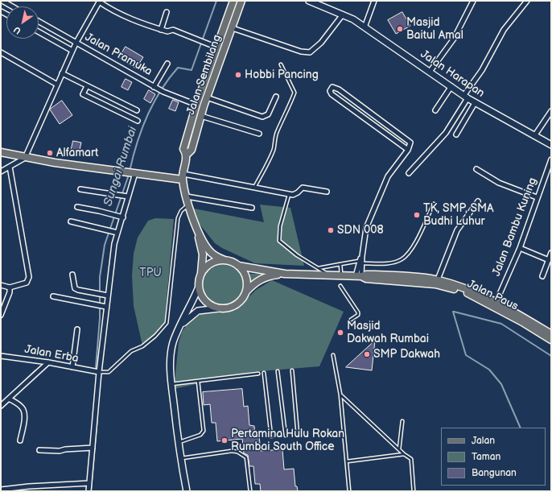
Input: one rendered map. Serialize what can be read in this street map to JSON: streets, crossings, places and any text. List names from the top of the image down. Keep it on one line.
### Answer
{"streets":{"main road":["Jalan Sembilang","Jalan Paus"],"street":["Jalan Pramuka","Jalan Harapan","Jalan Bambu Kuning","Jalan Erba"]},"crossings":[["Jalan Pramuka","Jalan Sembilang"],["Jalan Sembilang","Jalan Paus"],["Jalan Bambu Kuning","Jalan Paus"]],"water":["Sungai Rumbai"],"parks":["TPU"],"places":["Masjid Baitul Amal","Hobbi Pancing","Alfamart","TK, SMP, SMA Budhi Luhur","SDN 008","Masjid Dakwah Rumbai","SMP Dakwah","Pertamina Hulu Rokan Rumbai South Office"],"legend":["Jalan","Taman","Bangunan"],"north":"bottom left"}
